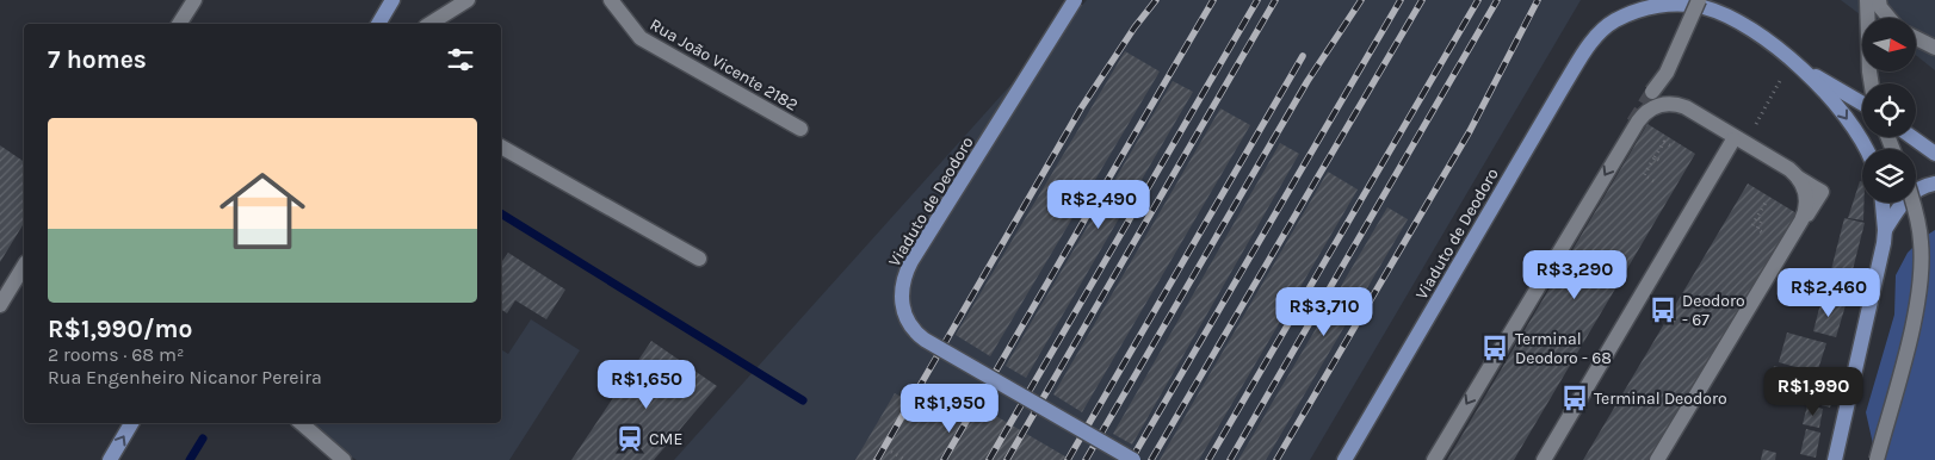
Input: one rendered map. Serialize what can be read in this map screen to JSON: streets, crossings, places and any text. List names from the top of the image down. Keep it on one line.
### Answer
{"streets":{"main road":["Viaduto de Deodoro"],"street":["Rua João Vicente 2182"]},"places":{"bus stop":["Deodoro - 67","Terminal Deodoro - 68","Terminal Deodoro"],"station":["CME"]},"north":"right","page":{"heading":"7 homes","list":[{"name":"R$1,990/mo","note":"2 rooms · 68 m² · Rua Engenheiro Nicanor Pereira"}],"price":["R$2,490","R$3,290","R$2,460","R$3,710","R$1,650","R$1,990","R$1,950"]}}
